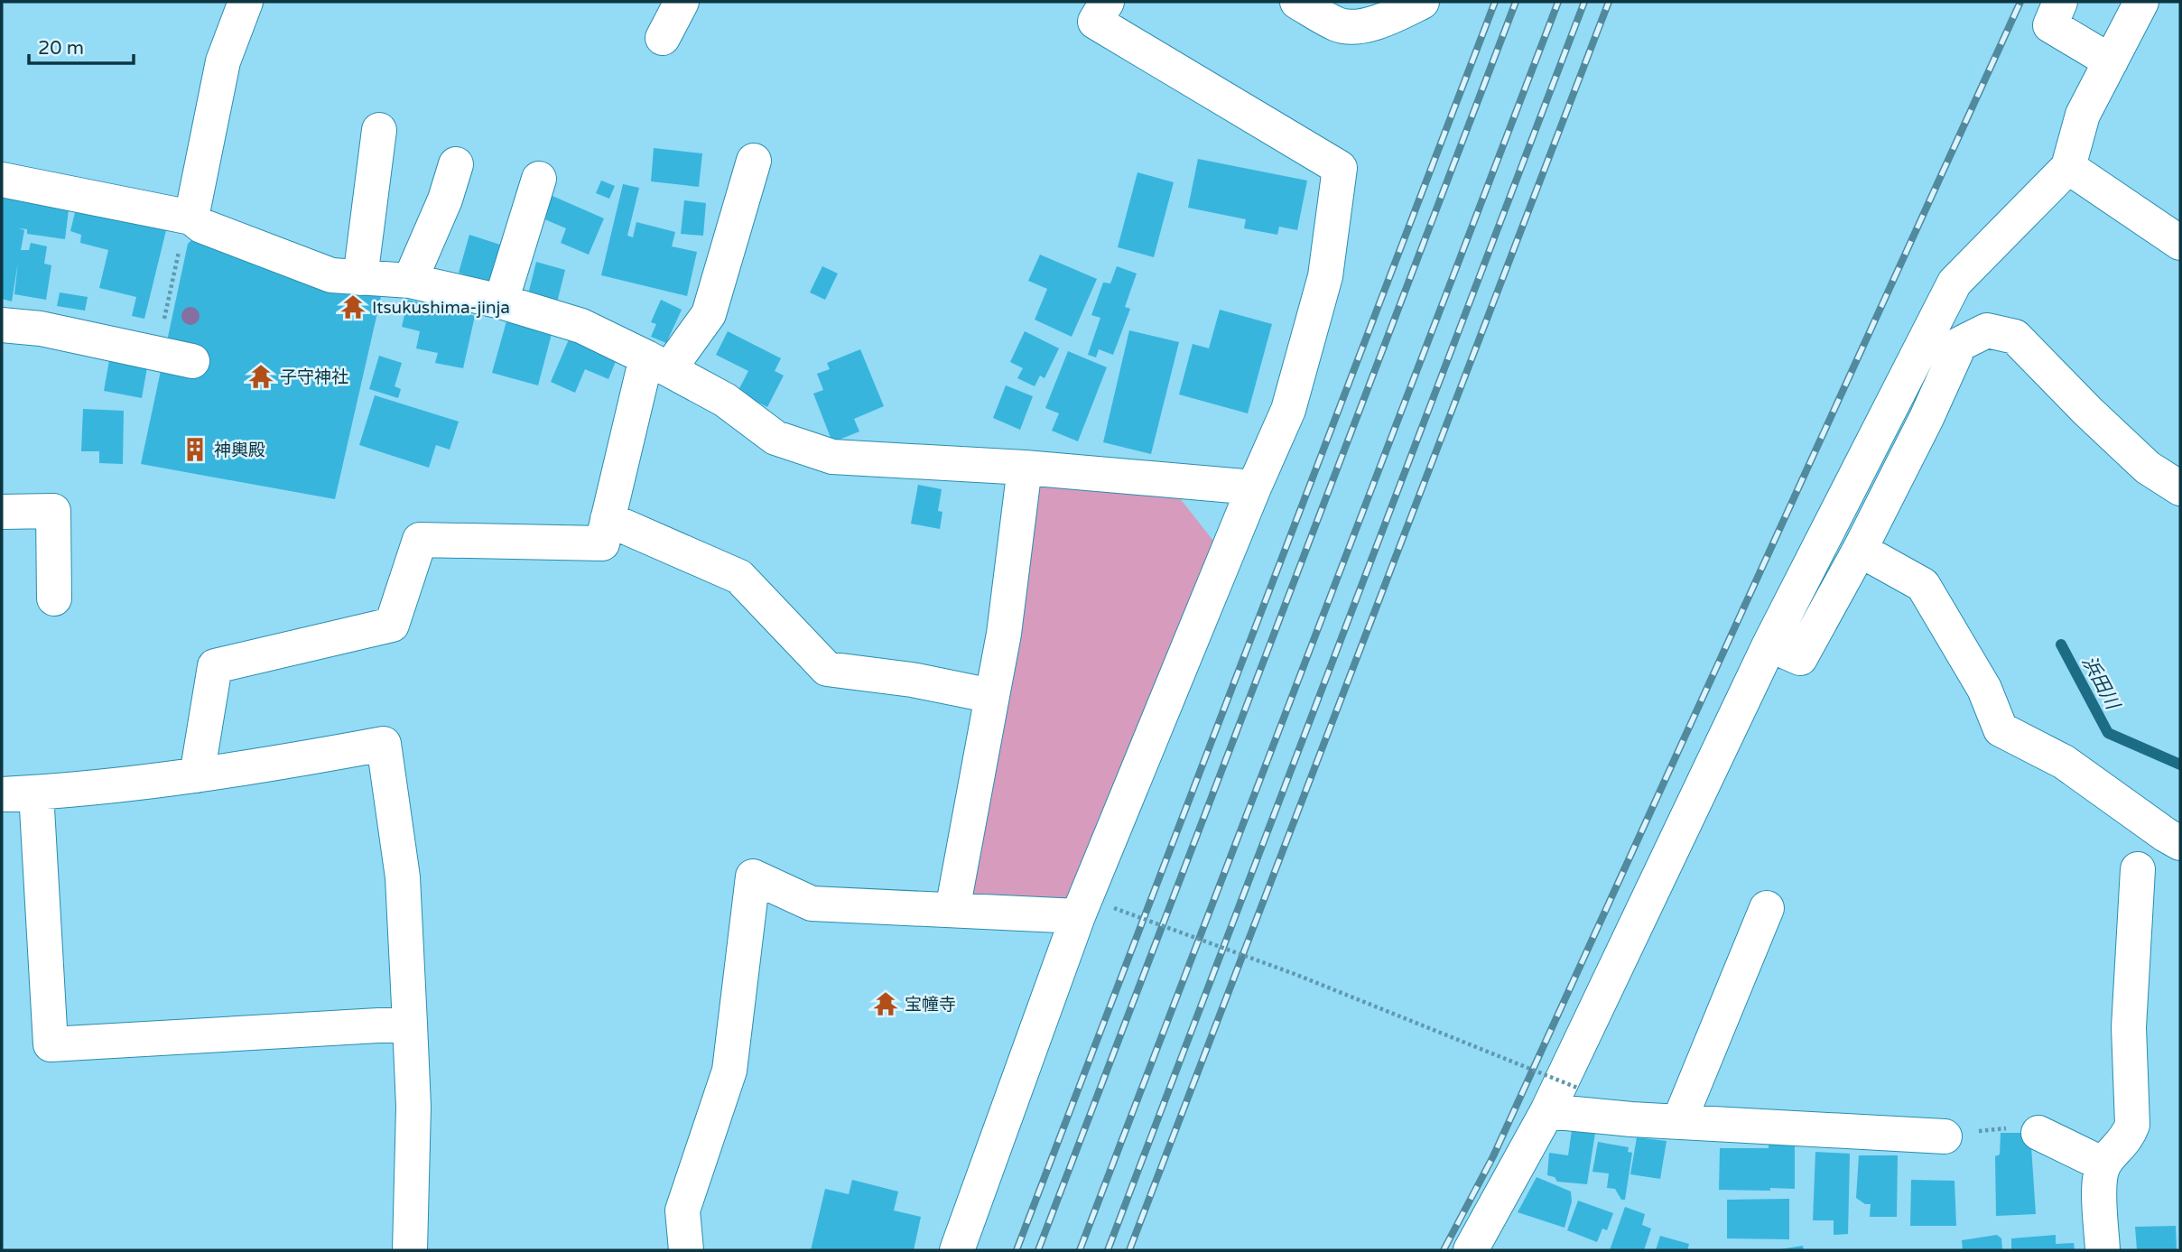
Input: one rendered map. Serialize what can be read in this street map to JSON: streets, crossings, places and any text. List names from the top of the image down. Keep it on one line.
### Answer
{"water":["浜田川"],"places":{"temple":["Itsukushima-jinja","子守神社","宝幢寺"],"building":["神輿殿"]},"scale_bar":"20 m"}
